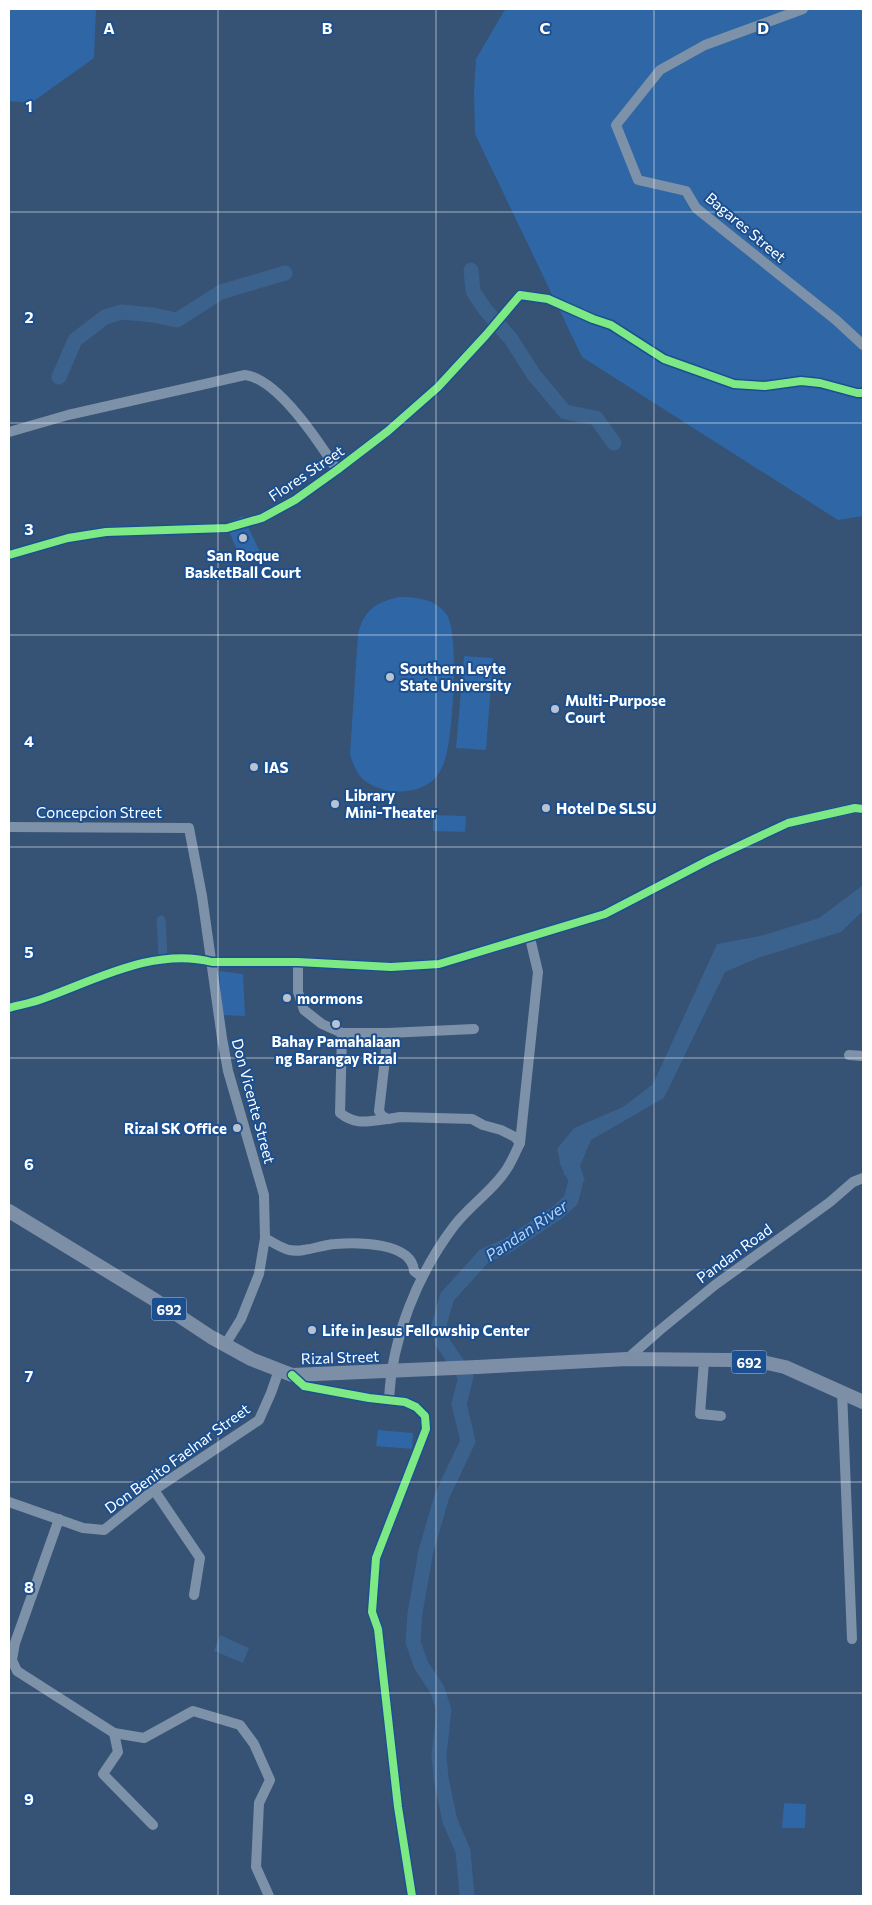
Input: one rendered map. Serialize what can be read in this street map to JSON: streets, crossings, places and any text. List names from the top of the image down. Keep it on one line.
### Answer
{"streets":{"main road":["692","Rizal Street"],"street":["Bagares Street","Flores Street","Concepcion Street","Don Vicente Street","Pandan Road","Don Benito Faelnar Street"]},"crossings":[["Concepcion Street","Don Vicente Street"],["Don Vicente Street","Rizal Street"],["Pandan Road","692"],["Pandan Road","Rizal Street"],["692","Rizal Street"],["Rizal Street","Don Benito Faelnar Street"]],"water":["Pandan River"],"places":["San Roque BasketBall Court","Southern Leyte State University","Multi-Purpose Court","IAS","Library Mini-Theater","Hotel De SLSU","mormons","Bahay Pamahalaan ng Barangay Rizal","Rizal SK Office","Life in Jesus Fellowship Center"],"grid":{"columns":["A","B","C","D"],"rows":["1","2","3","4","5","6","7","8","9"]}}
